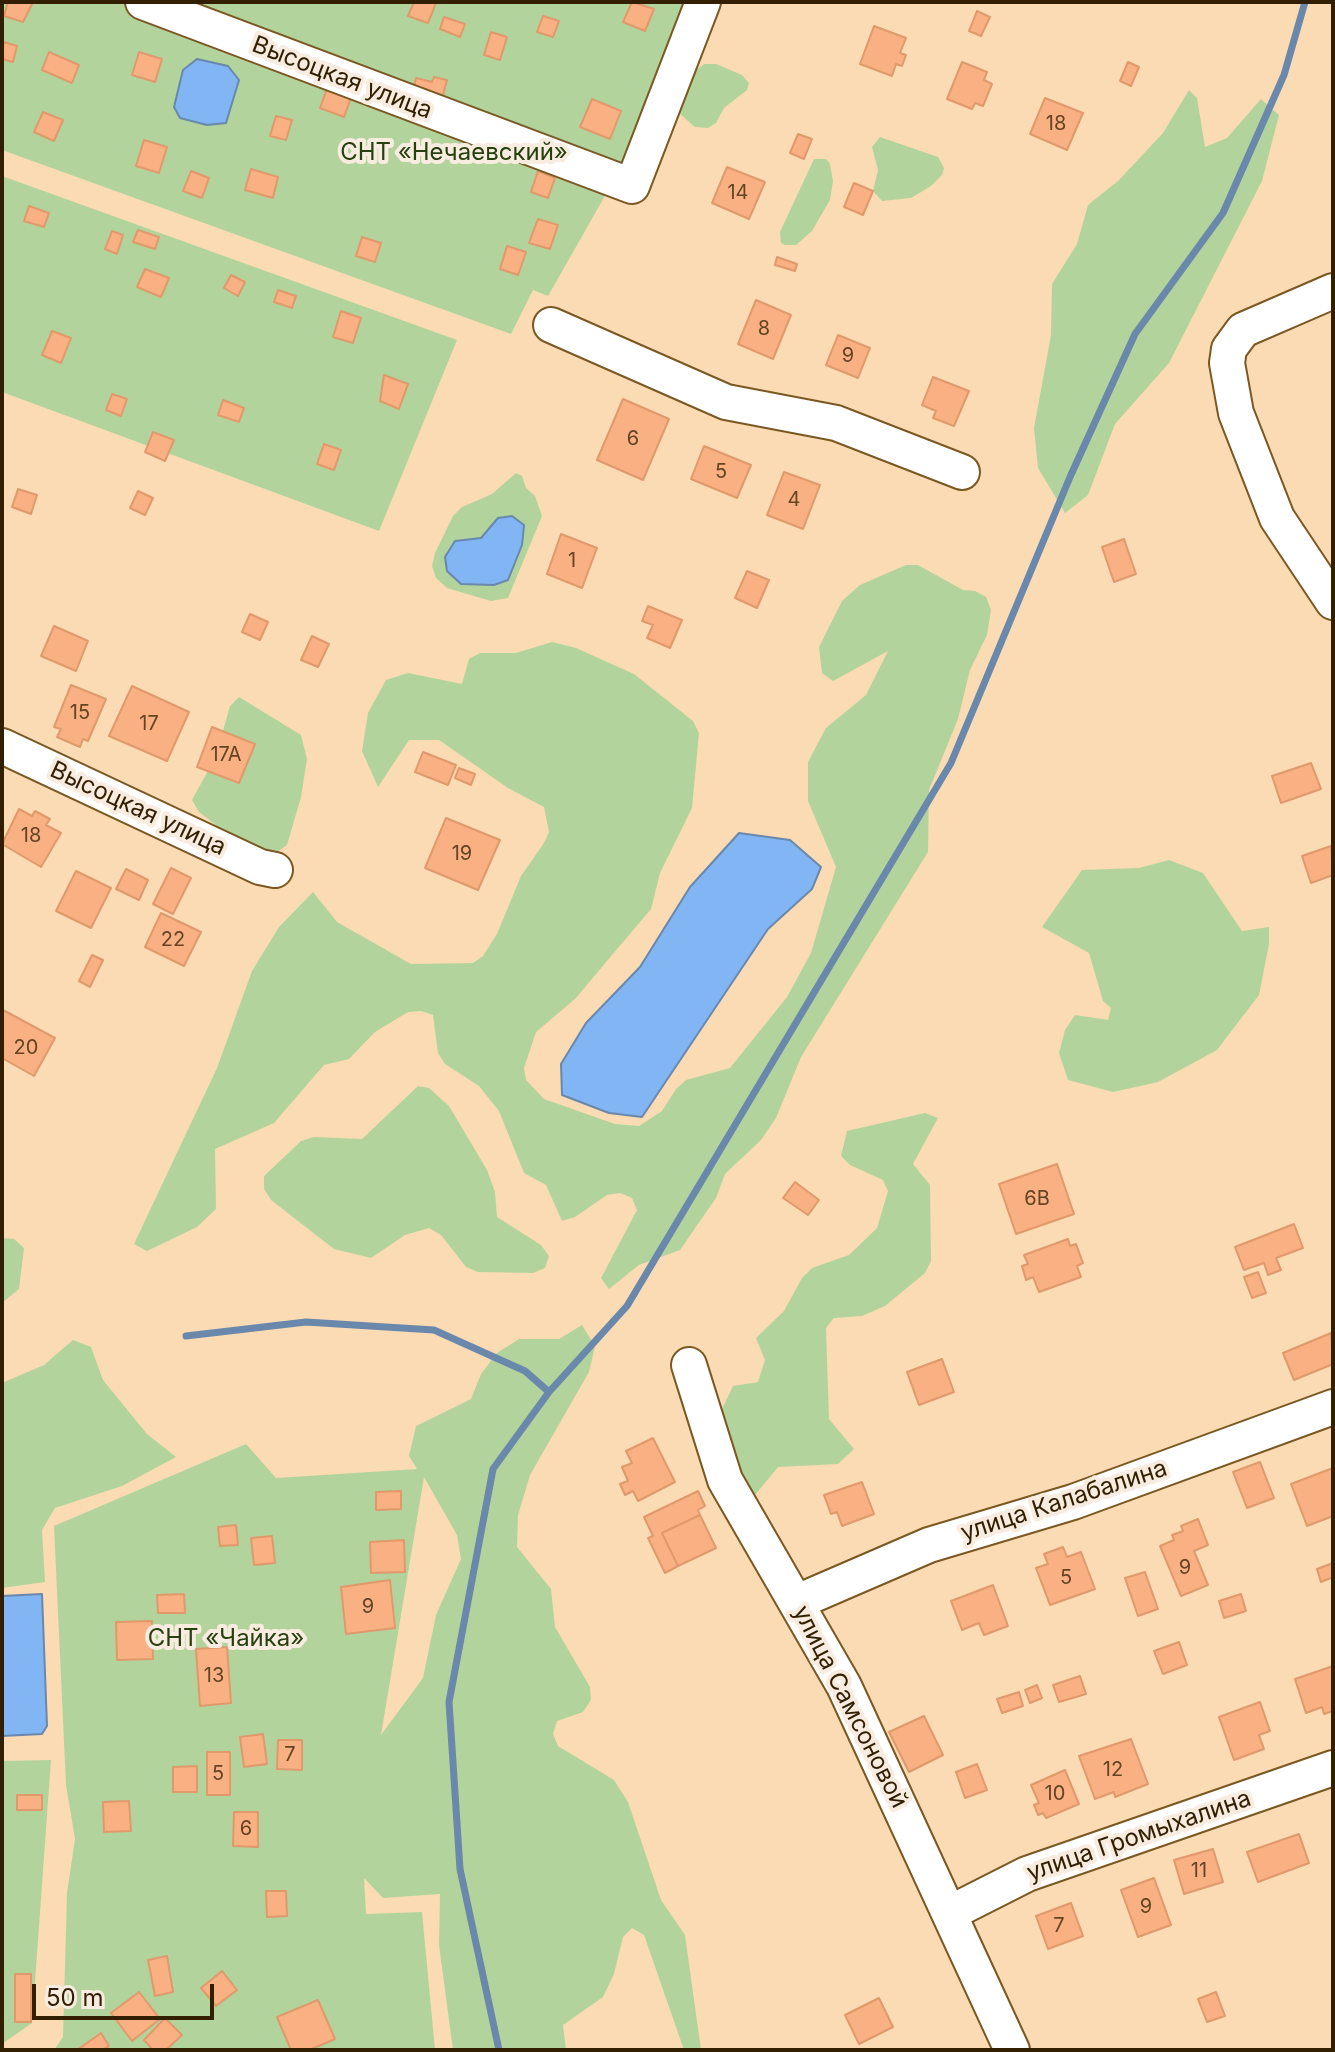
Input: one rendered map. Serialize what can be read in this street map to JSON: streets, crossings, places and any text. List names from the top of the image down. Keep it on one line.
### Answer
{"streets":{"street":["Высоцкая улица","улица Калабалина","улица Самсоновой","улица Громыхалина"]},"crossings":[["улица Калабалина","улица Самсоновой"],["улица Самсоновой","улица Громыхалина"]],"parks":["СНТ «Нечаевский»","СНТ «Чайка»"],"house_numbers":["18","14","8","9","6","5","4","1","15","17","17А","18","19","22","20","6В","9","5","9","13","7","12","5","10","6","11","9","7"],"scale_bar":"50 m"}
